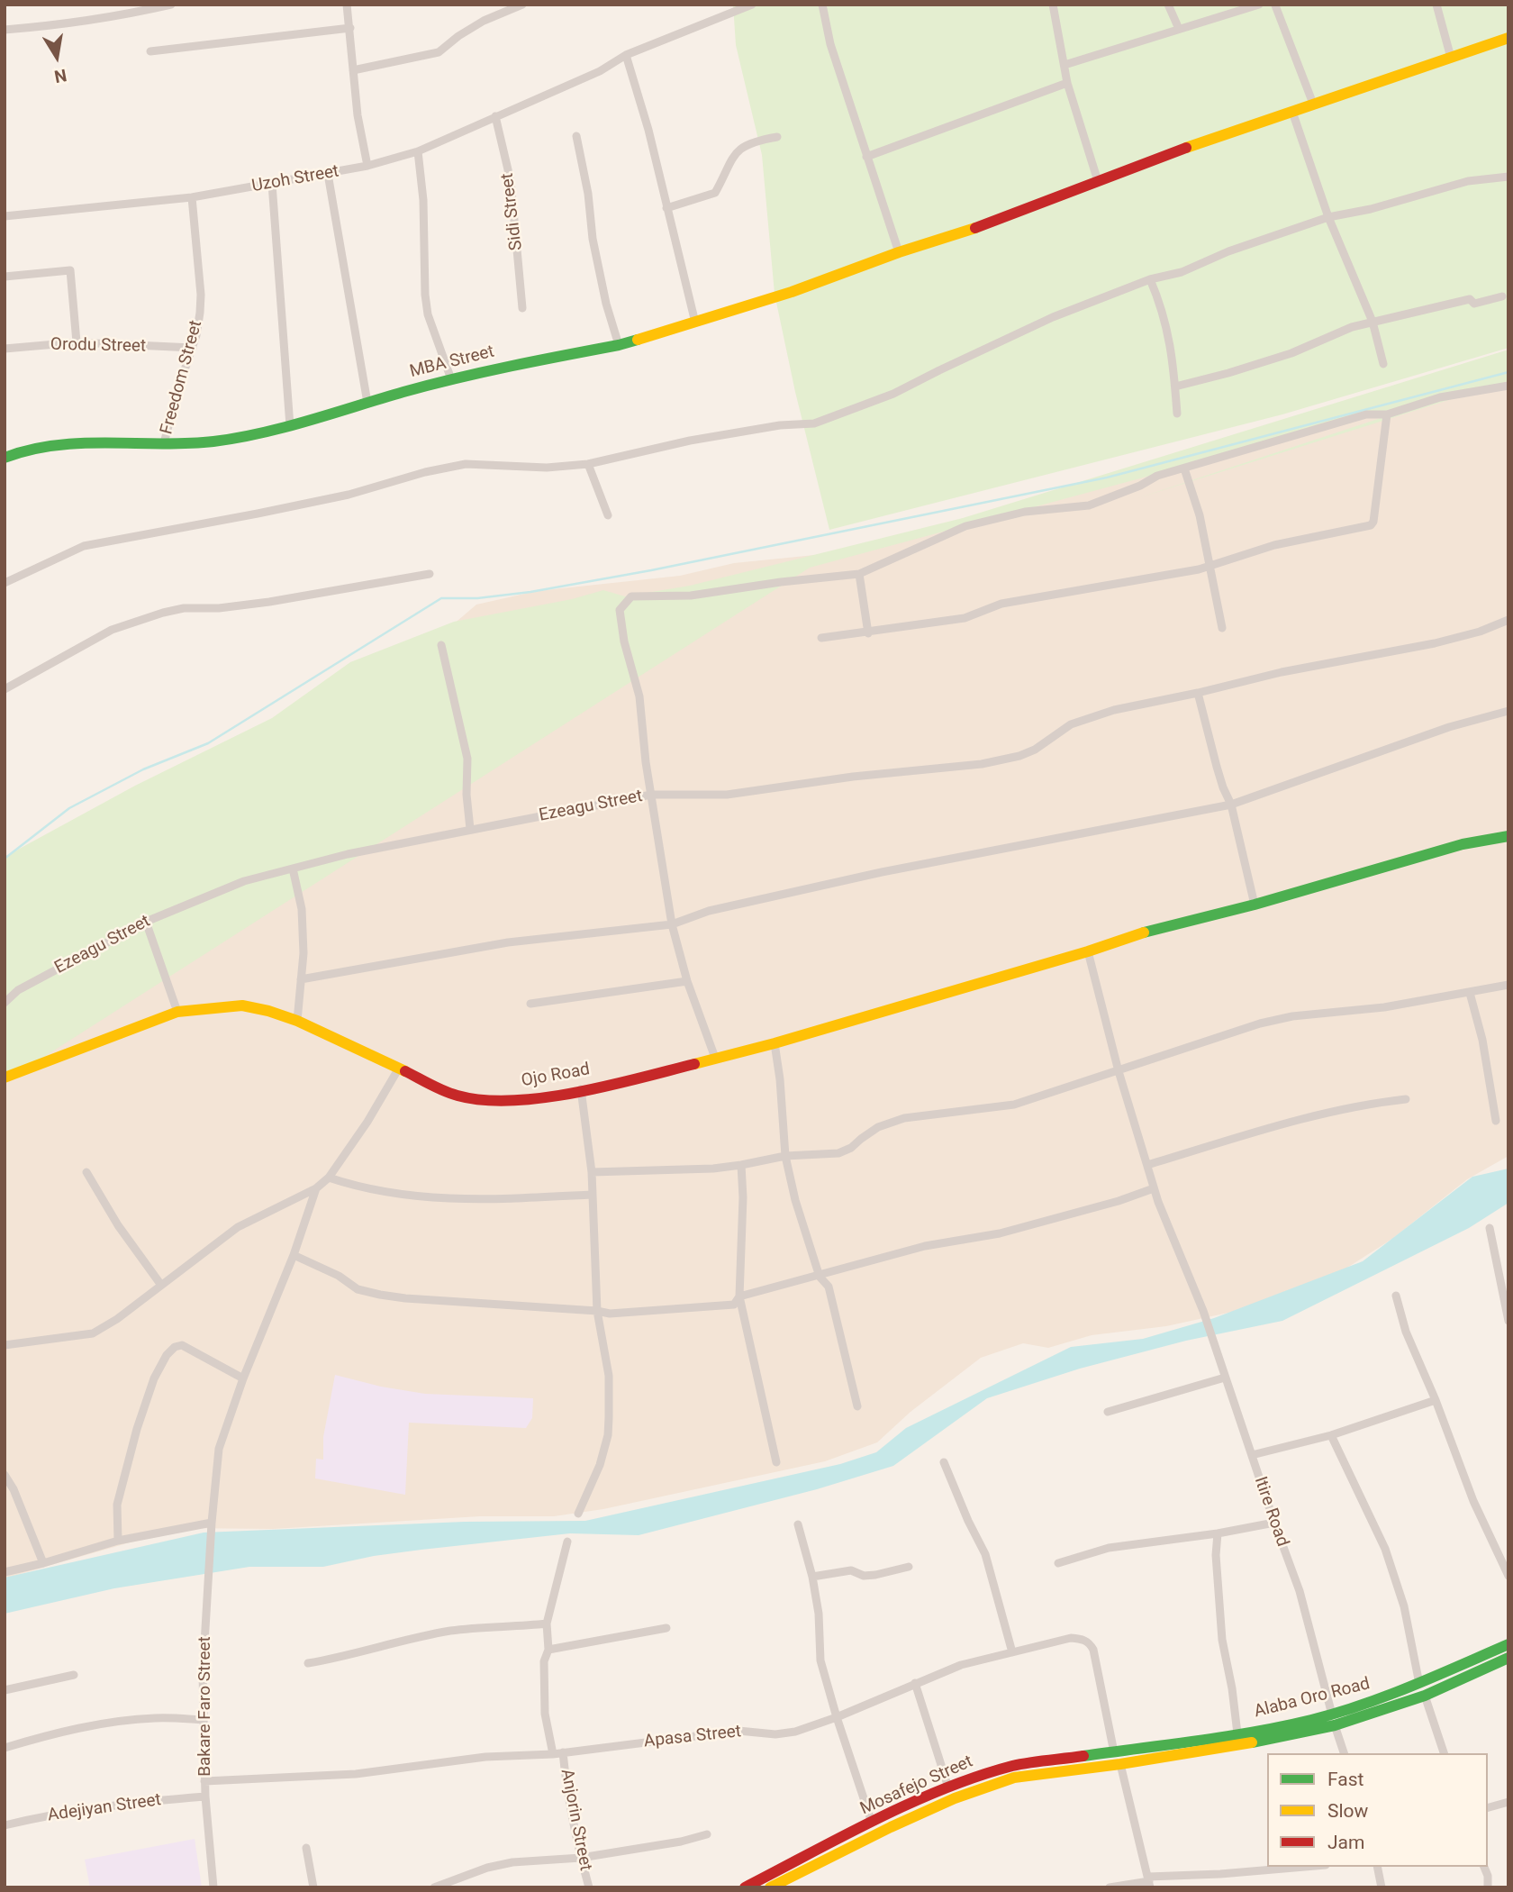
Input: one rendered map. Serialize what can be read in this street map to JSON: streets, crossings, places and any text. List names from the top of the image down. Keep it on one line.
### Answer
{"streets":{"street":["Uzoh Street","Sidi Street","Orodu Street","MBA Street","Freedom Street","Ezeagu Street","Ojo Road","Itire Road","Alaba Oro Road","Bakare Faro Street","Apasa Street","Mosafejo Street","Adejiyan Street","Anjorin Street"]},"crossings":[["Uzoh Street","Sidi Street"],["Uzoh Street","Freedom Street"],["Orodu Street","Freedom Street"],["MBA Street","Freedom Street"],["Ojo Road","Itire Road"],["Itire Road","Alaba Oro Road"],["Alaba Oro Road","Apasa Street"],["Alaba Oro Road","Mosafejo Street"],["Bakare Faro Street","Apasa Street"],["Bakare Faro Street","Adejiyan Street"],["Apasa Street","Mosafejo Street"],["Apasa Street","Anjorin Street"]],"legend":["Fast","Slow","Jam"],"north":"bottom"}
